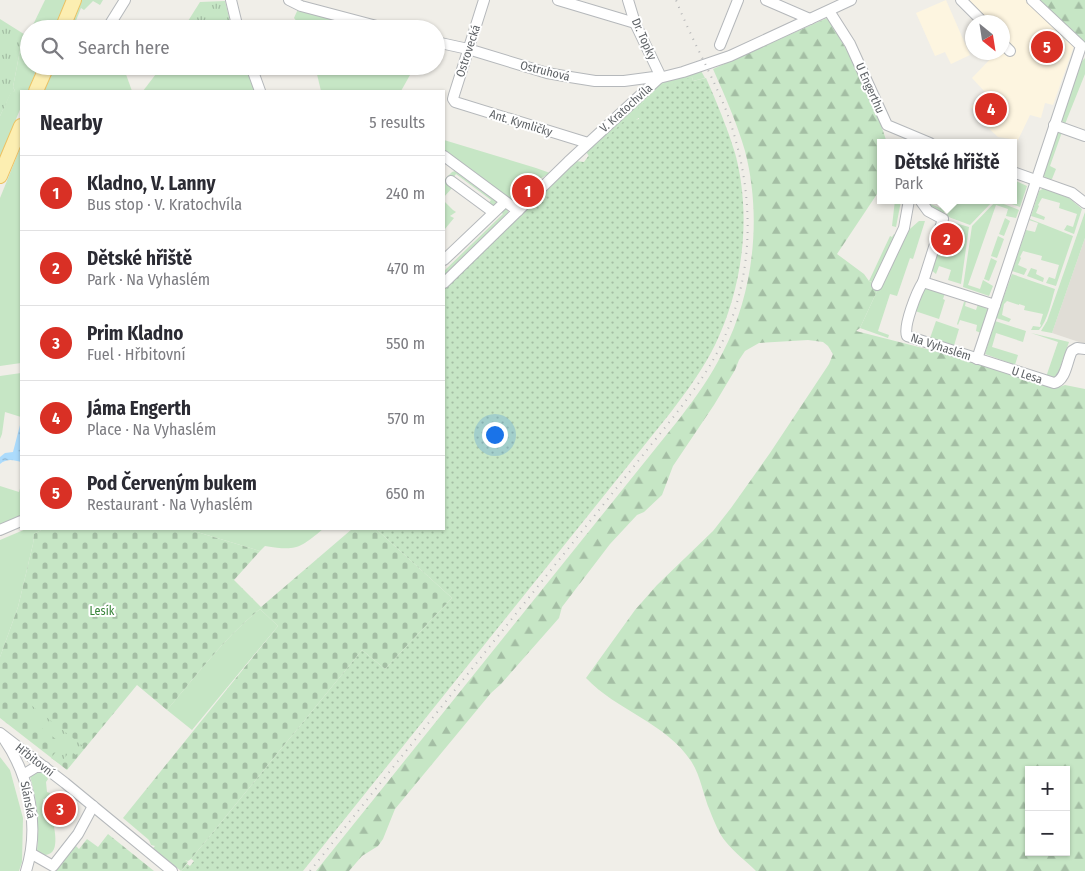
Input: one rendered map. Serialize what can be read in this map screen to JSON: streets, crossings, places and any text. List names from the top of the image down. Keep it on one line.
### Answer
{"streets":{"street":["Dr. Topky","Ostrovecká","Ostruhová","U Engerthu","V. Kratochvíla","Ant. Kymličky","Na Vyhaslém","U Lesa","Hřbitovní","Slánská"]},"crossings":[["Dr. Topky","Ostruhová"],["Dr. Topky","V. Kratochvíla"],["Ostrovecká","Ostruhová"],["Ostrovecká","Ant. Kymličky"],["Ostruhová","V. Kratochvíla"],["U Engerthu","V. Kratochvíla"],["V. Kratochvíla","Ant. Kymličky"],["Na Vyhaslém","U Lesa"],["Hřbitovní","Slánská"]],"parks":["Lesík"],"north":"bottom right","page":{"search":"Search here","pins":["5","4","1","2","3"],"heading":["Nearby","5 results"],"popup":["Dětské hřiště","Park"],"list":[{"mark":"1","name":"Kladno, V. Lanny","note":"Bus stop · V. Kratochvíla","value":"240 m"},{"mark":"2","name":"Dětské hřiště","note":"Park · Na Vyhaslém","value":"470 m"},{"mark":"3","name":"Prim Kladno","note":"Fuel · Hřbitovní","value":"550 m"},{"mark":"4","name":"Jáma Engerth","note":"Place · Na Vyhaslém","value":"570 m"},{"mark":"5","name":"Pod Červeným bukem","note":"Restaurant · Na Vyhaslém","value":"650 m"}],"map_buttons":["+","−"]}}
